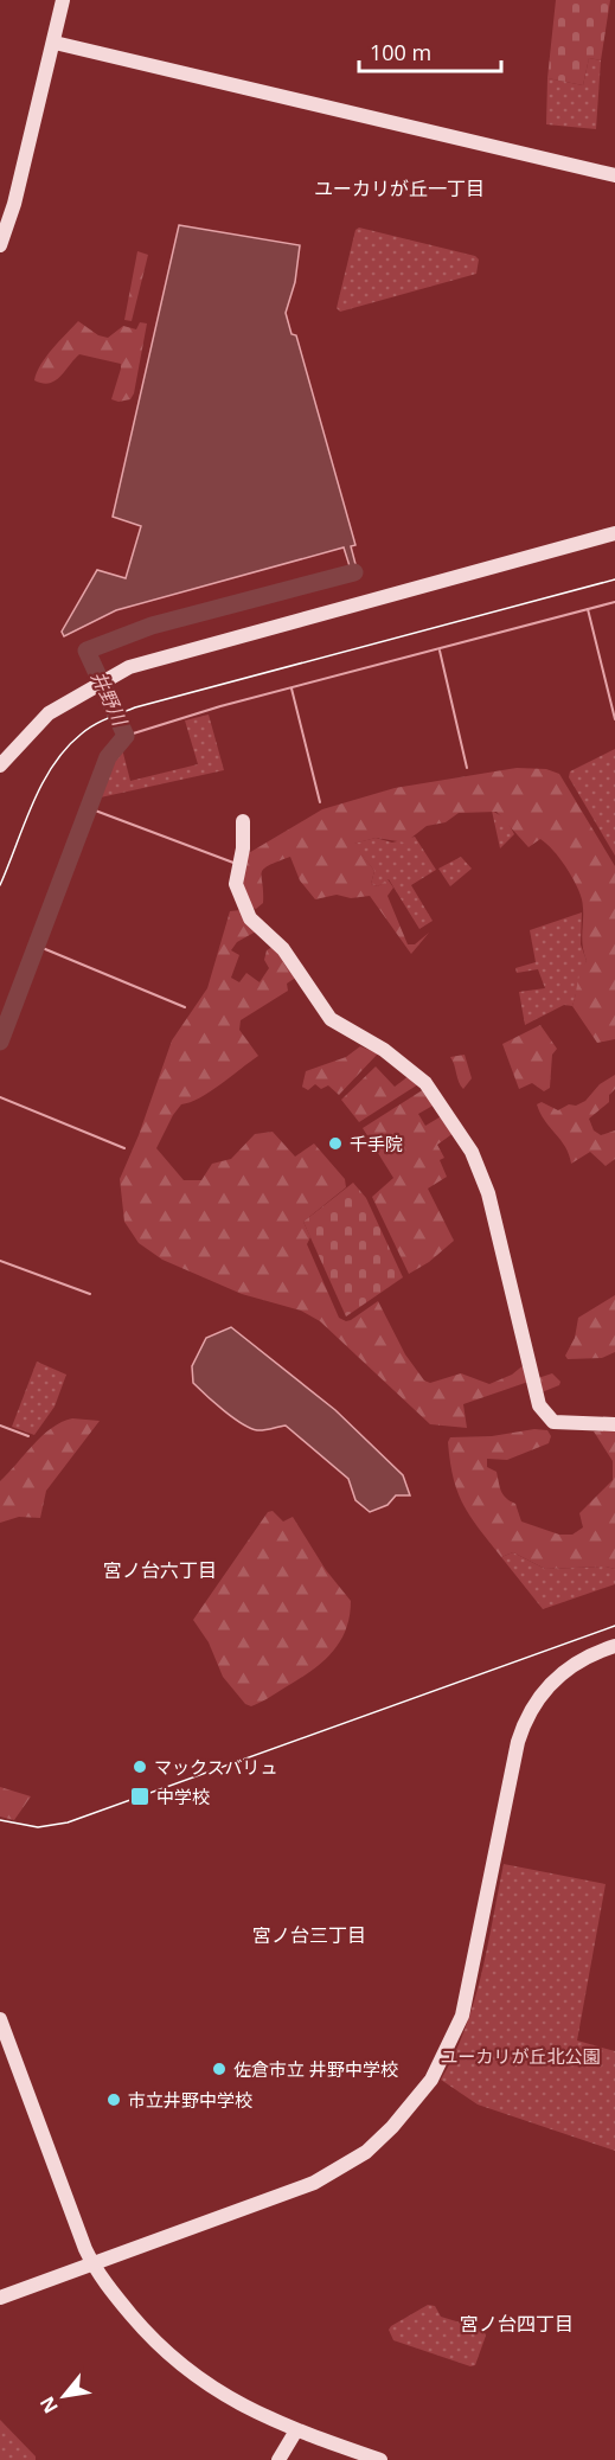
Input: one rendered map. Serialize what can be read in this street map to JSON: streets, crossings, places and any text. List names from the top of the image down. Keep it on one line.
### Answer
{"districts":["ユーカリが丘一丁目","宮ノ台六丁目","宮ノ台三丁目","宮ノ台四丁目"],"water":["井野川"],"parks":["ユーカリが丘北公園"],"places":{"other":["千手院","マックスバリュ","佐倉市立 井野中学校","市立井野中学校"],"transit":["中学校"]},"scale_bar":"100 m","north":"bottom left"}
